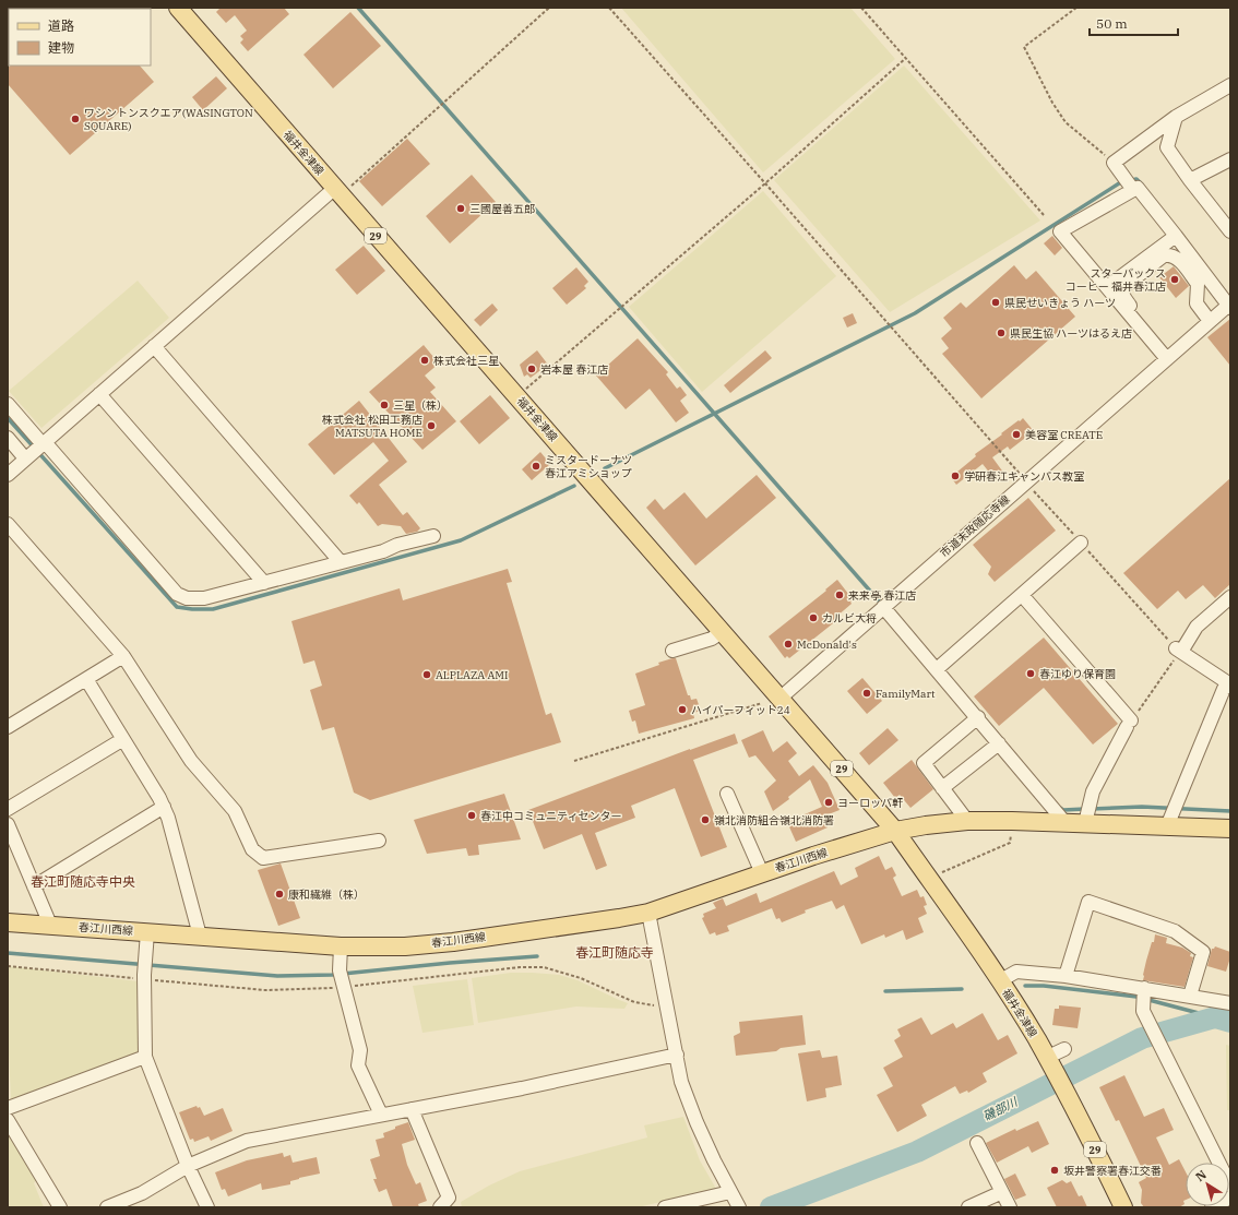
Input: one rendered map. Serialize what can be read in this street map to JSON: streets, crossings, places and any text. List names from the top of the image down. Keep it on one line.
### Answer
{"streets":{"main road":["福井金津線","29","春江川西線"],"street":["市道末政随応寺線"]},"crossings":[["福井金津線","市道末政随応寺線"],["福井金津線","春江川西線"]],"districts":["春江町随応寺中央","春江町随応寺"],"water":["磯部川"],"places":["ワシントンスクエア(WASINGTON SQUARE)","三國屋善五郎","スターバックス コーヒー 福井春江店","県民せいきょう ハーツ","県民生協 ハーツはるえ店","株式会社三星","岩本屋 春江店","三星（株）","株式会社 松田工務店 MATSUTA HOME","美容室 CREATE","ミスタードーナツ 春江アミショップ","学研春江キャンパス教室","来来亭 春江店","カルビ大将","McDonald's","春江ゆり保育園","ALPLAZA AMI","FamilyMart","ハイパーフィット24","ヨーロッパ軒","春江中コミュニティセンター","嶺北消防組合嶺北消防署","康和繊維（株）","坂井警察署春江交番"],"legend":["道路","建物"],"scale_bar":"50 m","north":"top left"}
